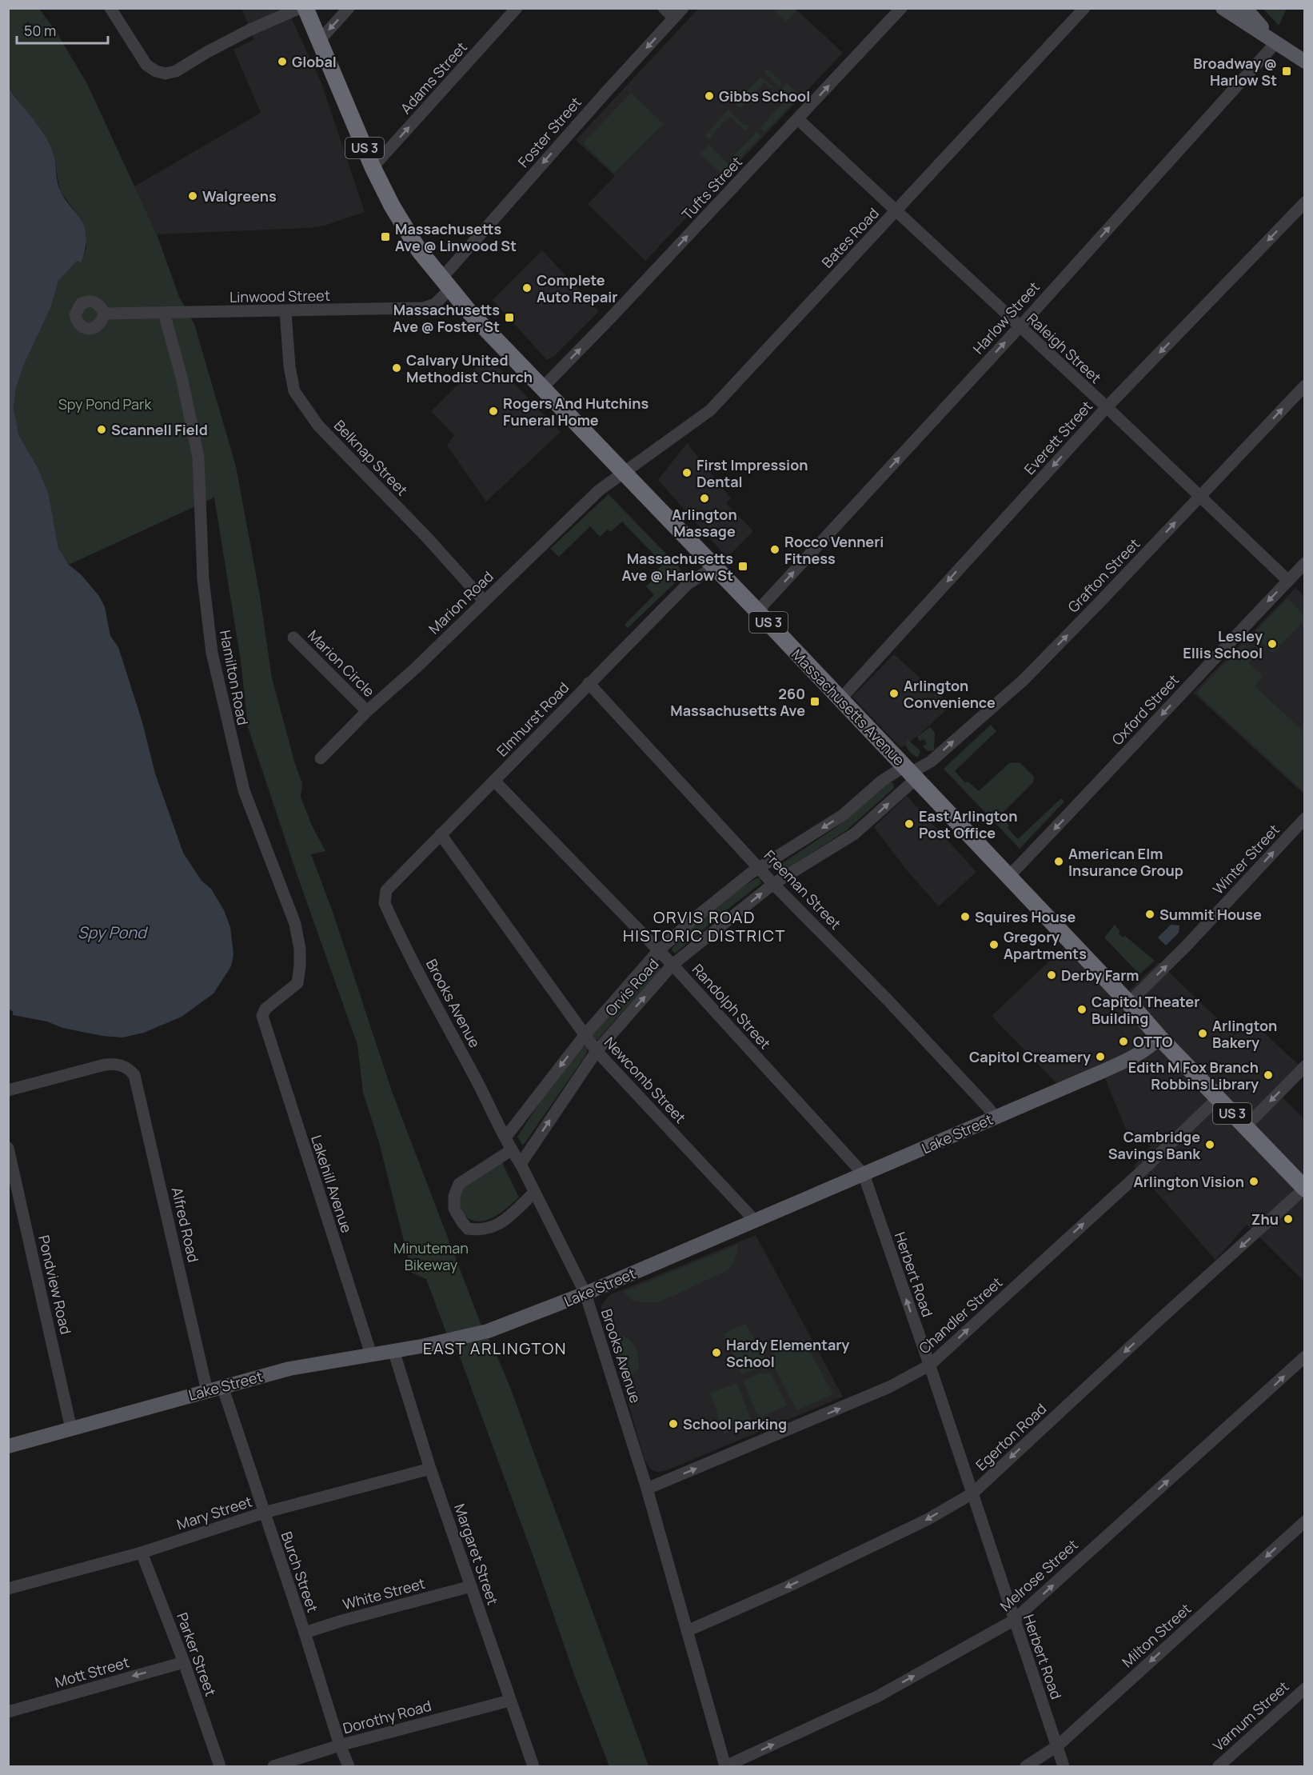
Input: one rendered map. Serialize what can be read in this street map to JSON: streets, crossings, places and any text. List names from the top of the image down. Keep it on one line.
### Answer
{"streets":{"highway":["US 3","Massachusetts Avenue"],"main road":["Lake Street"],"street":["Adams Street","Foster Street","Tufts Street","Bates Road","Linwood Street","Harlow Street","Raleigh Street","Everett Street","Belknap Street","Grafton Street","Marion Road","Marion Circle","Hamilton Road","Oxford Street","Elmhurst Road","Winter Street","Freeman Street","Orvis Road","Brooks Avenue","Randolph Street","Newcomb Street","Lakehill Avenue","Alfred Road","Herbert Road","Pondview Road","Chandler Street","Egerton Road","Mary Street","Margaret Street","Burch Street","Melrose Street","White Street","Milton Street","Parker Street","Mott Street","Varnum Street","Dorothy Road"]},"crossings":[["Adams Street","Massachusetts Avenue"],["Foster Street","Linwood Street"],["Foster Street","Massachusetts Avenue"],["Tufts Street","Raleigh Street"],["Tufts Street","Massachusetts Avenue"],["Bates Road","Raleigh Street"],["Bates Road","Marion Road"],["Bates Road","Massachusetts Avenue"],["Linwood Street","Belknap Street"],["Linwood Street","Hamilton Road"],["Linwood Street","Massachusetts Avenue"],["Harlow Street","Raleigh Street"],["Harlow Street","Massachusetts Avenue"],["Raleigh Street","Everett Street"],["Raleigh Street","Grafton Street"],["Raleigh Street","Oxford Street"],["Everett Street","Massachusetts Avenue"],["Belknap Street","Marion Road"],["Grafton Street","Massachusetts Avenue"],["Grafton Street","Orvis Road"],["Marion Road","Marion Circle"],["Marion Road","Massachusetts Avenue"],["Hamilton Road","Lakehill Avenue"],["Massachusetts Avenue","Oxford Street"],["Massachusetts Avenue","Elmhurst Road"],["Massachusetts Avenue","Winter Street"],["Massachusetts Avenue","Orvis Road"],["Massachusetts Avenue","Lake Street"],["Massachusetts Avenue","Chandler Street"],["Massachusetts Avenue","Egerton Road"],["Elmhurst Road","Freeman Street"],["Elmhurst Road","Brooks Avenue"],["Elmhurst Road","Randolph Street"],["Elmhurst Road","Newcomb Street"],["Freeman Street","Orvis Road"],["Freeman Street","Lake Street"],["Orvis Road","Brooks Avenue"],["Orvis Road","Randolph Street"],["Orvis Road","Newcomb Street"],["Brooks Avenue","Lake Street"],["Brooks Avenue","Chandler Street"],["Brooks Avenue","Egerton Road"],["Brooks Avenue","Melrose Street"],["Randolph Street","Lake Street"],["Randolph Street","Herbert Road"],["Newcomb Street","Lake Street"],["Lake Street","Lakehill Avenue"],["Lake Street","Alfred Road"],["Lake Street","Herbert Road"],["Lake Street","Pondview Road"],["Lake Street","Margaret Street"],["Lake Street","Burch Street"],["Herbert Road","Chandler Street"],["Herbert Road","Egerton Road"],["Herbert Road","Melrose Street"],["Herbert Road","Milton Street"],["Mary Street","Margaret Street"],["Mary Street","Burch Street"],["Mary Street","Parker Street"],["Margaret Street","White Street"],["Margaret Street","Dorothy Road"],["Burch Street","White Street"],["Burch Street","Dorothy Road"],["Parker Street","Mott Street"]],"one_way":["Adams Street","Foster Street","Tufts Street","Harlow Street","Everett Street","Grafton Street","Oxford Street","Winter Street","Chandler Street","Egerton Road","Melrose Street","Milton Street","Mott Street"],"districts":["ORVIS ROAD HISTORIC DISTRICT","EAST ARLINGTON"],"water":["Spy Pond"],"parks":["Spy Pond Park","Minuteman Bikeway"],"places":{"other":["Global","Gibbs School","Walgreens","Complete Auto Repair","Calvary United Methodist Church","Rogers And Hutchins Funeral Home","Scannell Field","First Impression Dental","Arlington Massage","Rocco Venneri Fitness","Lesley Ellis School","Arlington Convenience","East Arlington Post Office","American Elm Insurance Group","Summit House","Squires House","Gregory Apartments","Derby Farm","Capitol Theater Building","Arlington Bakery","OTTO","Capitol Creamery","Edith M Fox Branch Robbins Library","Cambridge Savings Bank","Arlington Vision","Zhu","Hardy Elementary School","School parking"],"transit":["Broadway @ Harlow St","Massachusetts Ave @ Linwood St","Massachusetts Ave @ Foster St","Massachusetts Ave @ Harlow St","260 Massachusetts Ave"]},"scale_bar":"50 m"}
